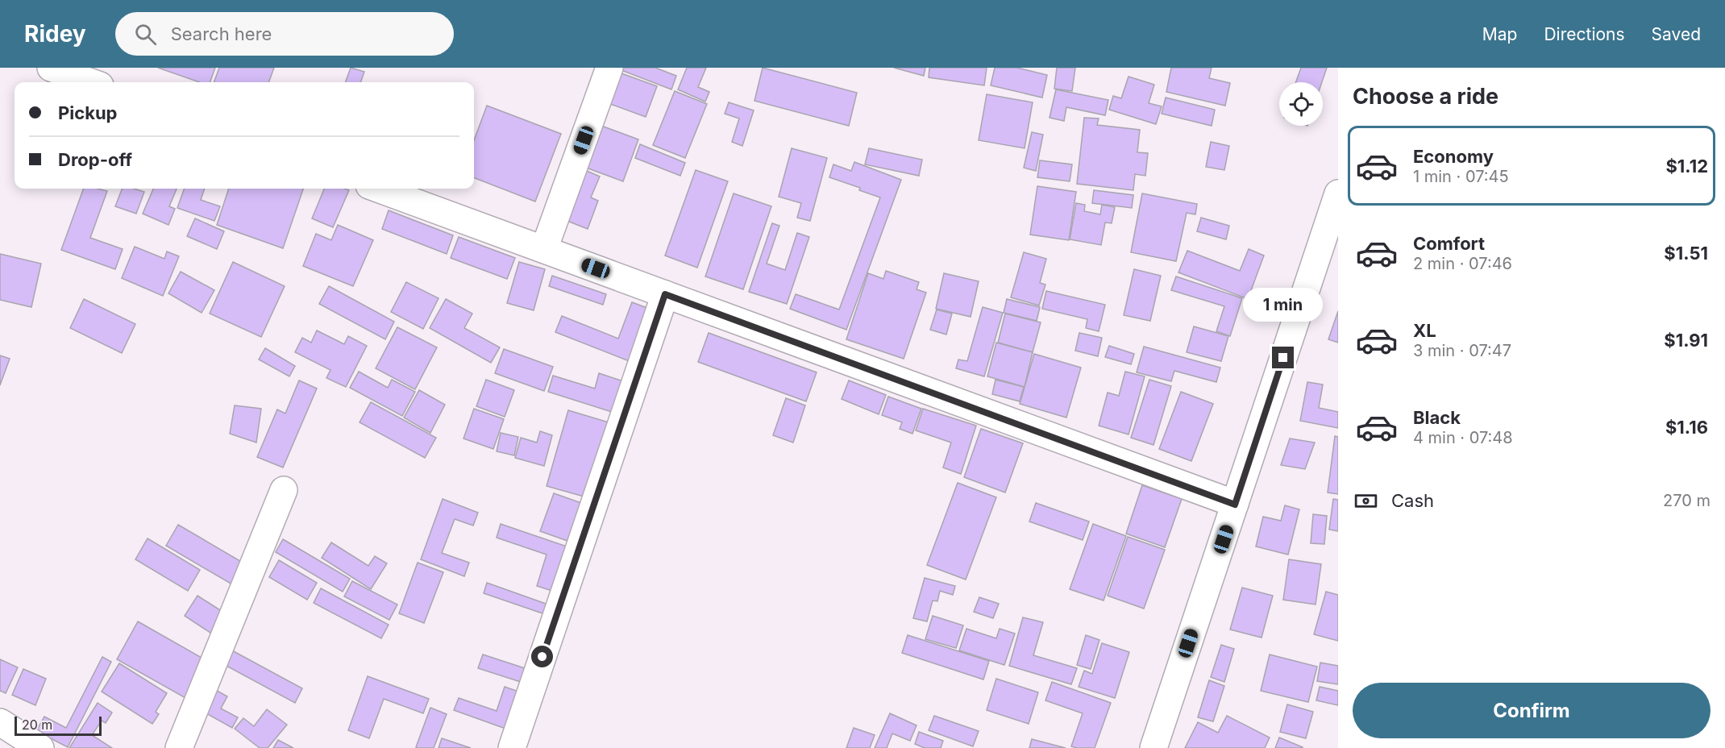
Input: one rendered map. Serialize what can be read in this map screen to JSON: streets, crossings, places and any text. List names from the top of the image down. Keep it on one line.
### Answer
{"scale_bar":"20 m","page":{"header":"Ridey","search":"Search here","nav":["Map","Directions","Saved"],"heading":"Choose a ride","banner":["Pickup","Drop-off"],"list":[{"name":"Economy","note":"1 min · 07:45","value":"$1.12"},{"name":"Comfort","note":"2 min · 07:46","value":"$1.51"},{"name":"XL","note":"3 min · 07:47","value":"$1.91"},{"name":"Black","note":"4 min · 07:48","value":"$1.16"}],"bubble":"1 min","pay":["Cash","270 m"],"buttons":"Confirm","scale":"20 m"}}
